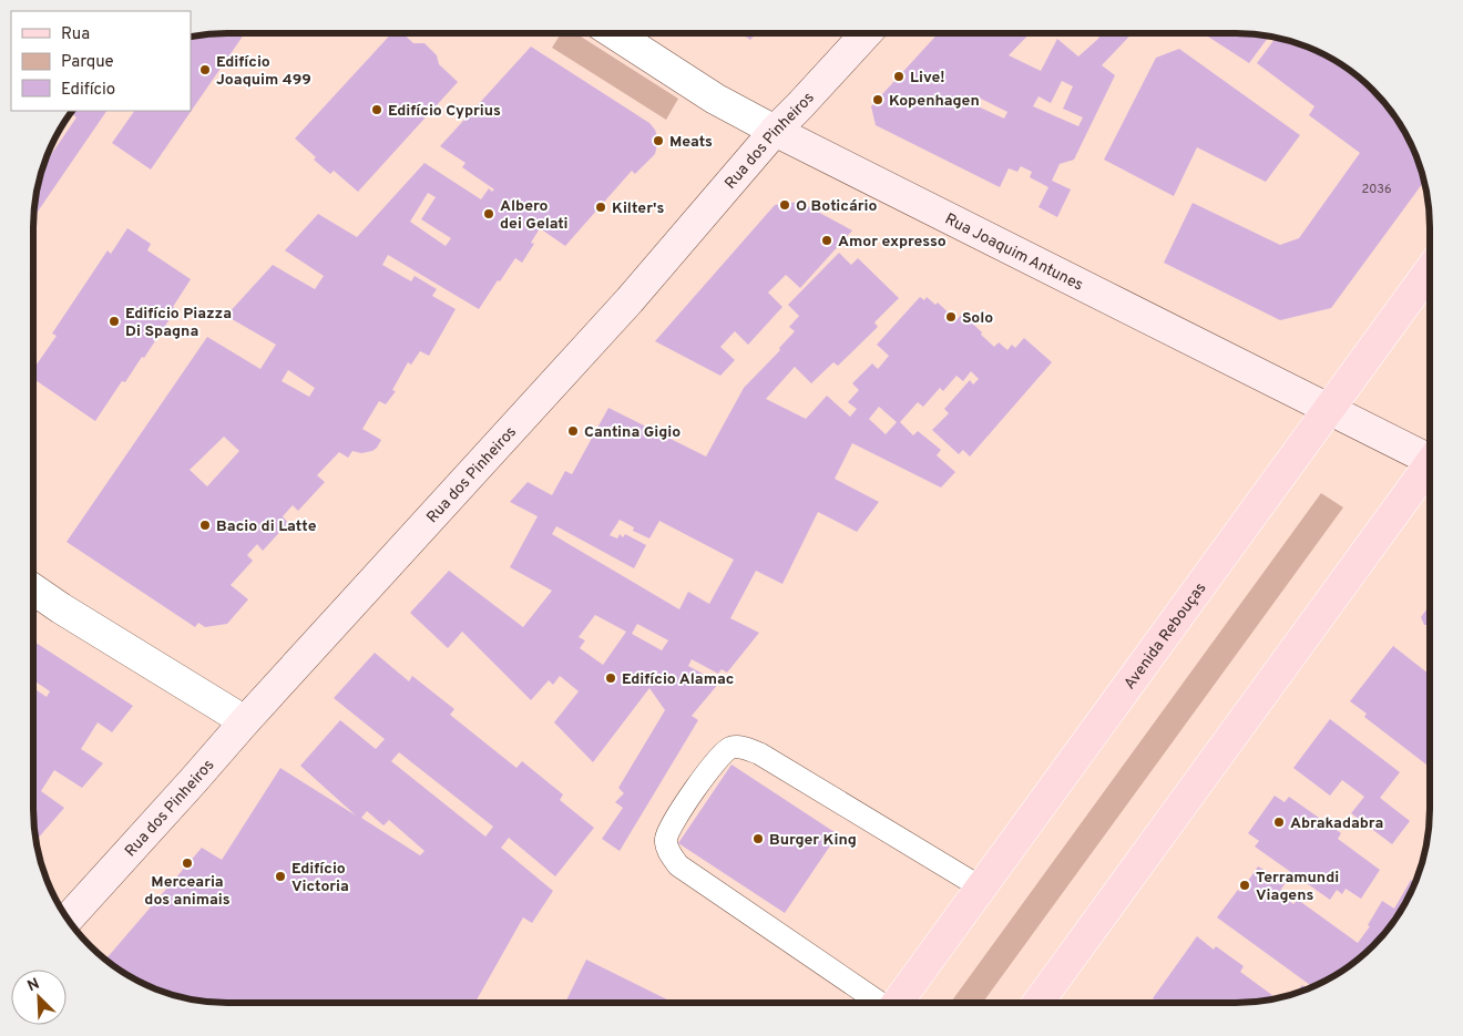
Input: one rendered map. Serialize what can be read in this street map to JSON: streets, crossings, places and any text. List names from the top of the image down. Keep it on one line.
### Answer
{"streets":{"main road":["Rua dos Pinheiros","Rua Joaquim Antunes","Avenida Rebouças"]},"crossings":[["Rua dos Pinheiros","Rua Joaquim Antunes"],["Rua Joaquim Antunes","Avenida Rebouças"]],"places":["Edifício Joaquim 499","Live!","Kopenhagen","Edifício Cyprius","Meats","O Boticário","Kilter's","Albero dei Gelati","Amor expresso","Solo","Edifício Piazza Di Spagna","Cantina Gigio","Bacio di Latte","Edifício Alamac","Abrakadabra","Burger King","Mercearia dos animais","Edifício Victoria","Terramundi Viagens"],"house_numbers":["2036"],"legend":["Rua","Parque","Edifício"],"north":"top left"}
